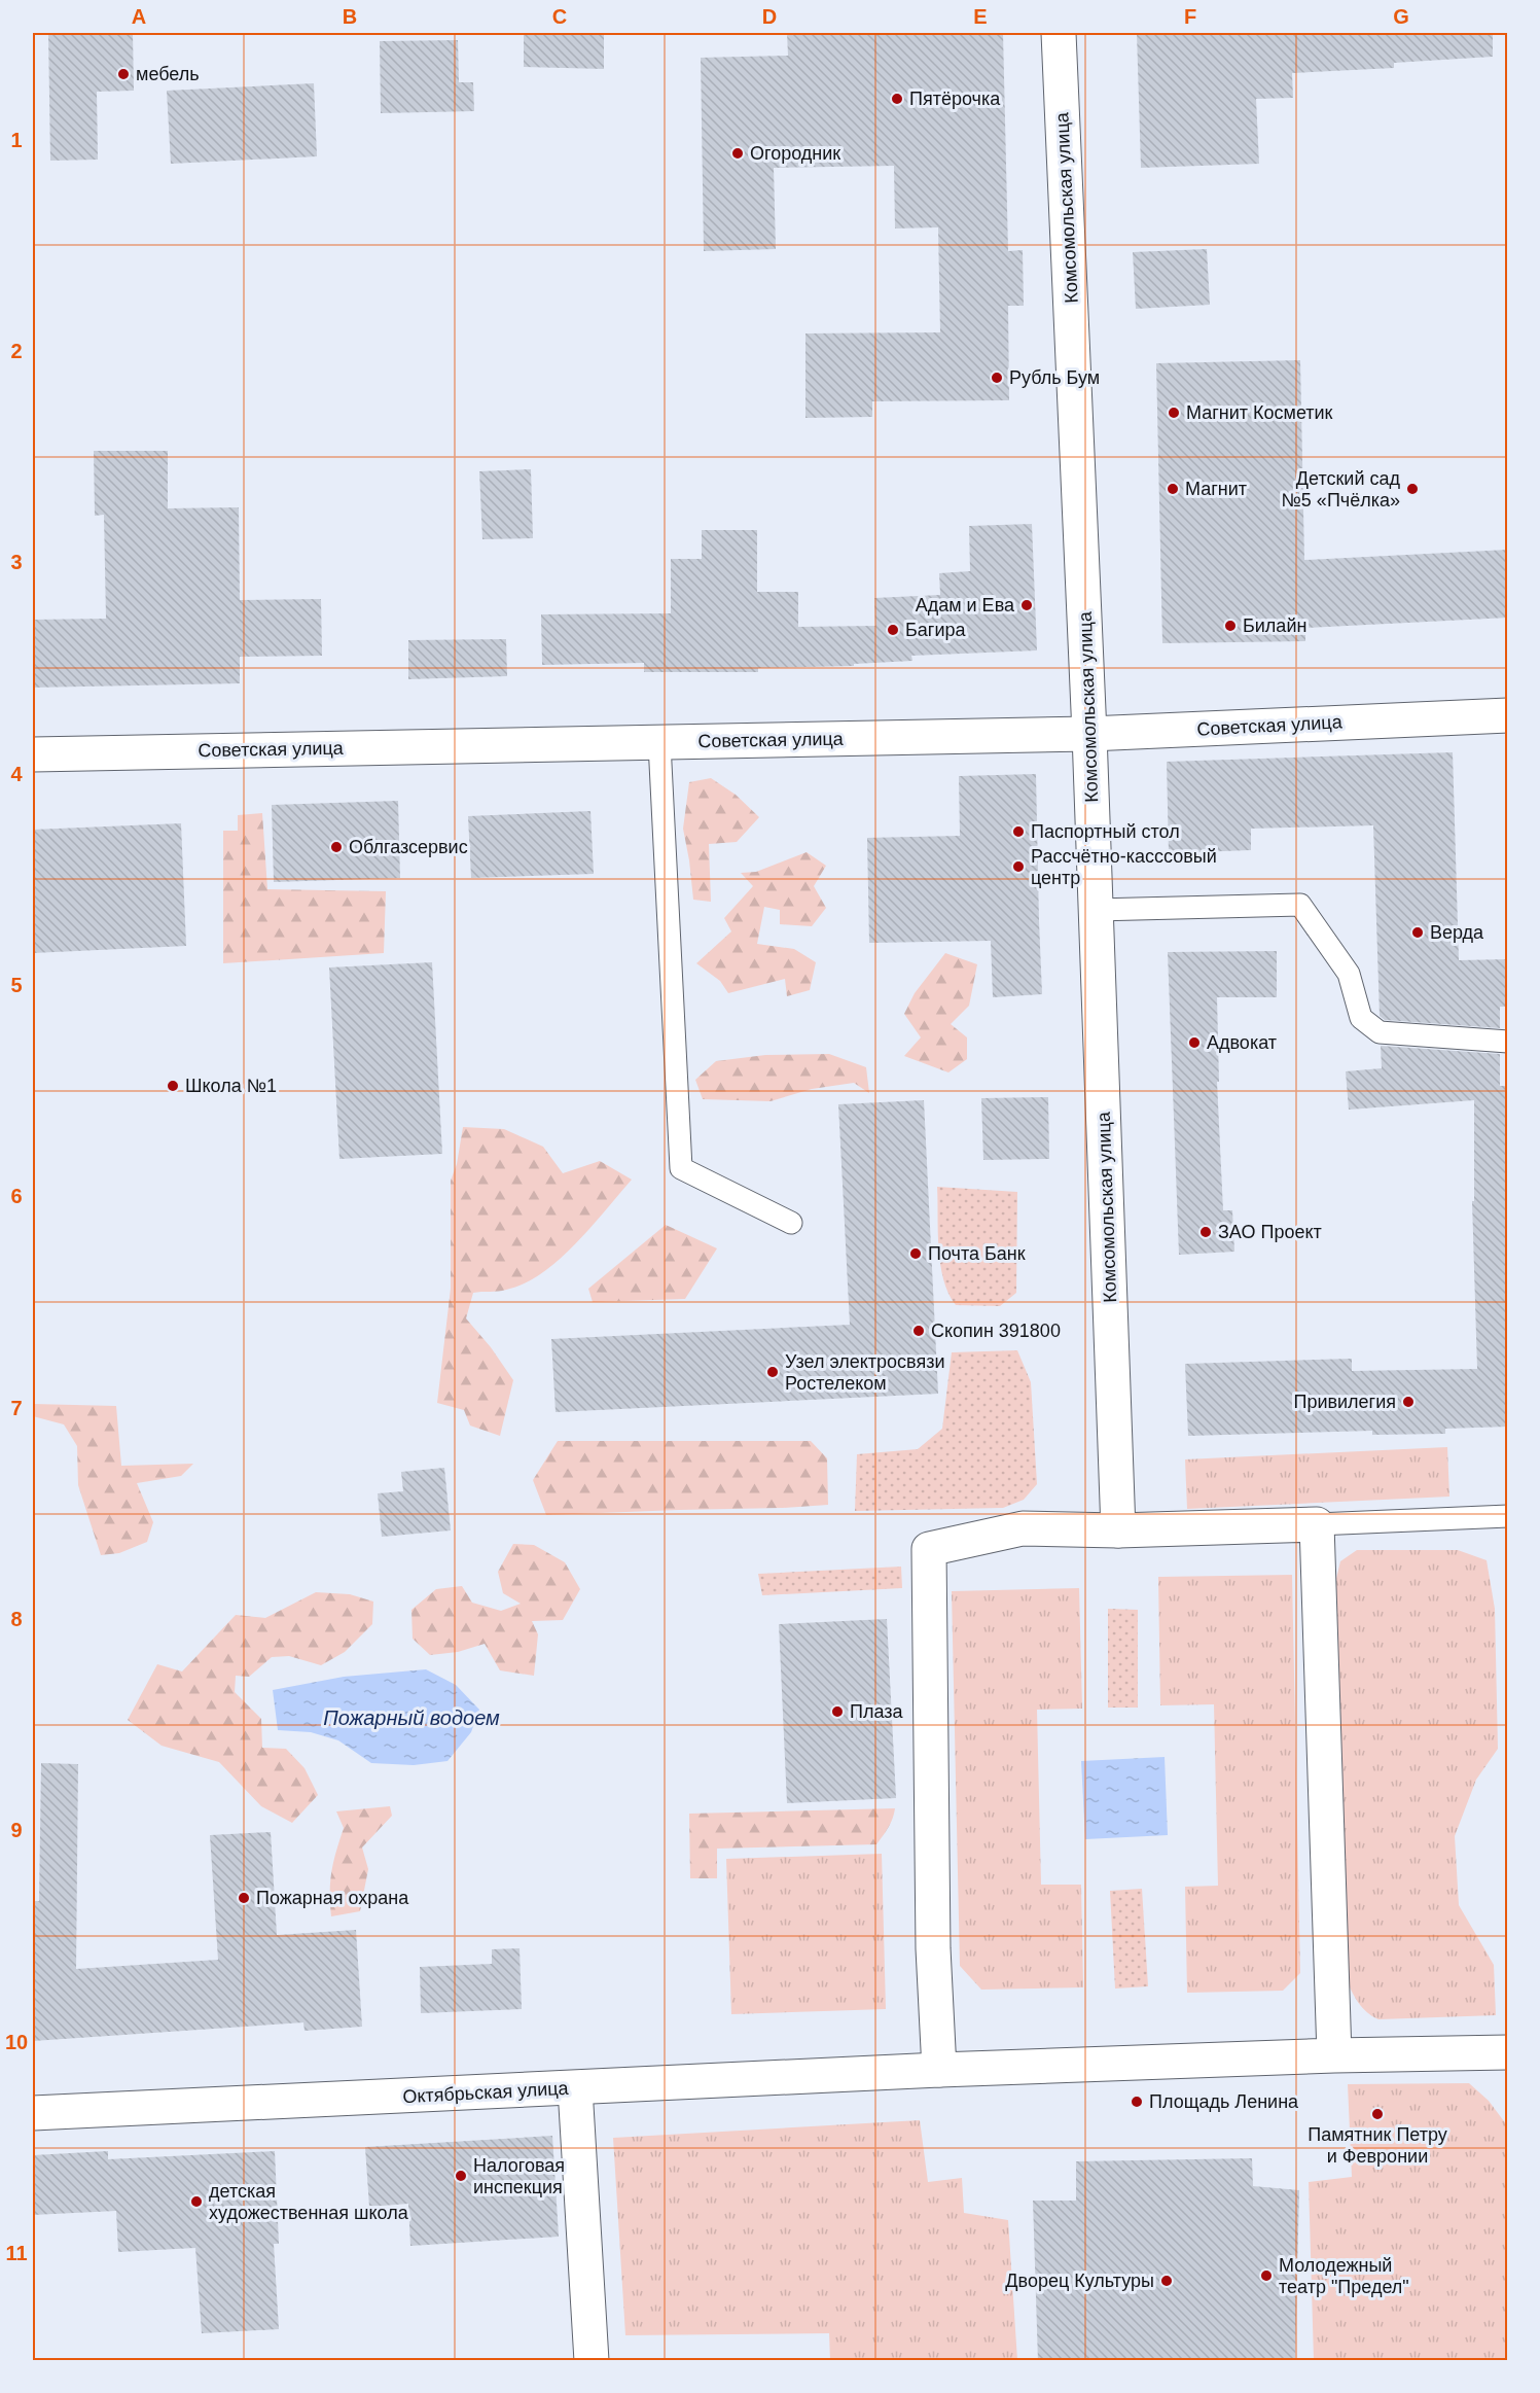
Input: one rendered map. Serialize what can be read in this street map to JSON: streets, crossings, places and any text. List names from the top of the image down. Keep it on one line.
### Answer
{"streets":{"street":["Комсомольская улица","Советская улица","Октябрьская улица"]},"crossings":[["Комсомольская улица","Советская улица"]],"water":["Пожарный водоем"],"places":["мебель","Пятёрочка","Огородник","Рубль Бум","Магнит Косметик","Магнит","Детский сад №5 «Пчёлка»","Адам и Ева","Билайн","Багира","Паспортный стол","Облгазсервис","Рассчётно-касссовый центр","Верда","Адвокат","Школа №1","ЗАО Проект","Почта Банк","Скопин 391800","Узел электросвязи Ростелеком","Привилегия","Плаза","Пожарная охрана","Площадь Ленина","Памятник Петру и Февронии","Налоговая инспекция","детская художественная школа","Молодежный театр \"Предел\"","Дворец Культуры"],"grid":{"columns":["A","B","C","D","E","F","G"],"rows":["1","2","3","4","5","6","7","8","9","10","11"]}}
